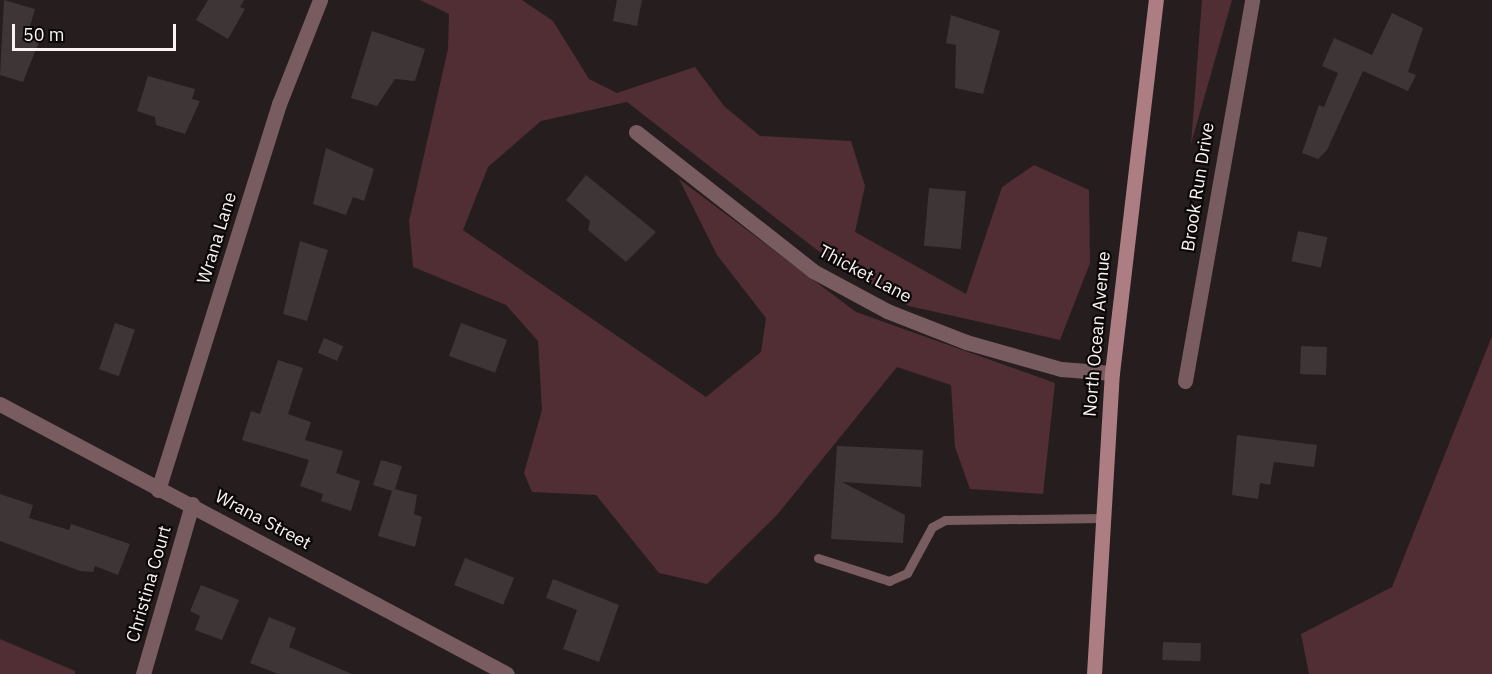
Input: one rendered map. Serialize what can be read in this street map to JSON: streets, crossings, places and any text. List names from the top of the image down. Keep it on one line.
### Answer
{"streets":{"main road":["North Ocean Avenue"],"street":["Brook Run Drive","Wrana Lane","Thicket Lane","Wrana Street","Christina Court"]},"crossings":[["Wrana Lane","Wrana Street"],["Thicket Lane","North Ocean Avenue"],["Wrana Street","Christina Court"]],"scale_bar":"50 m"}
